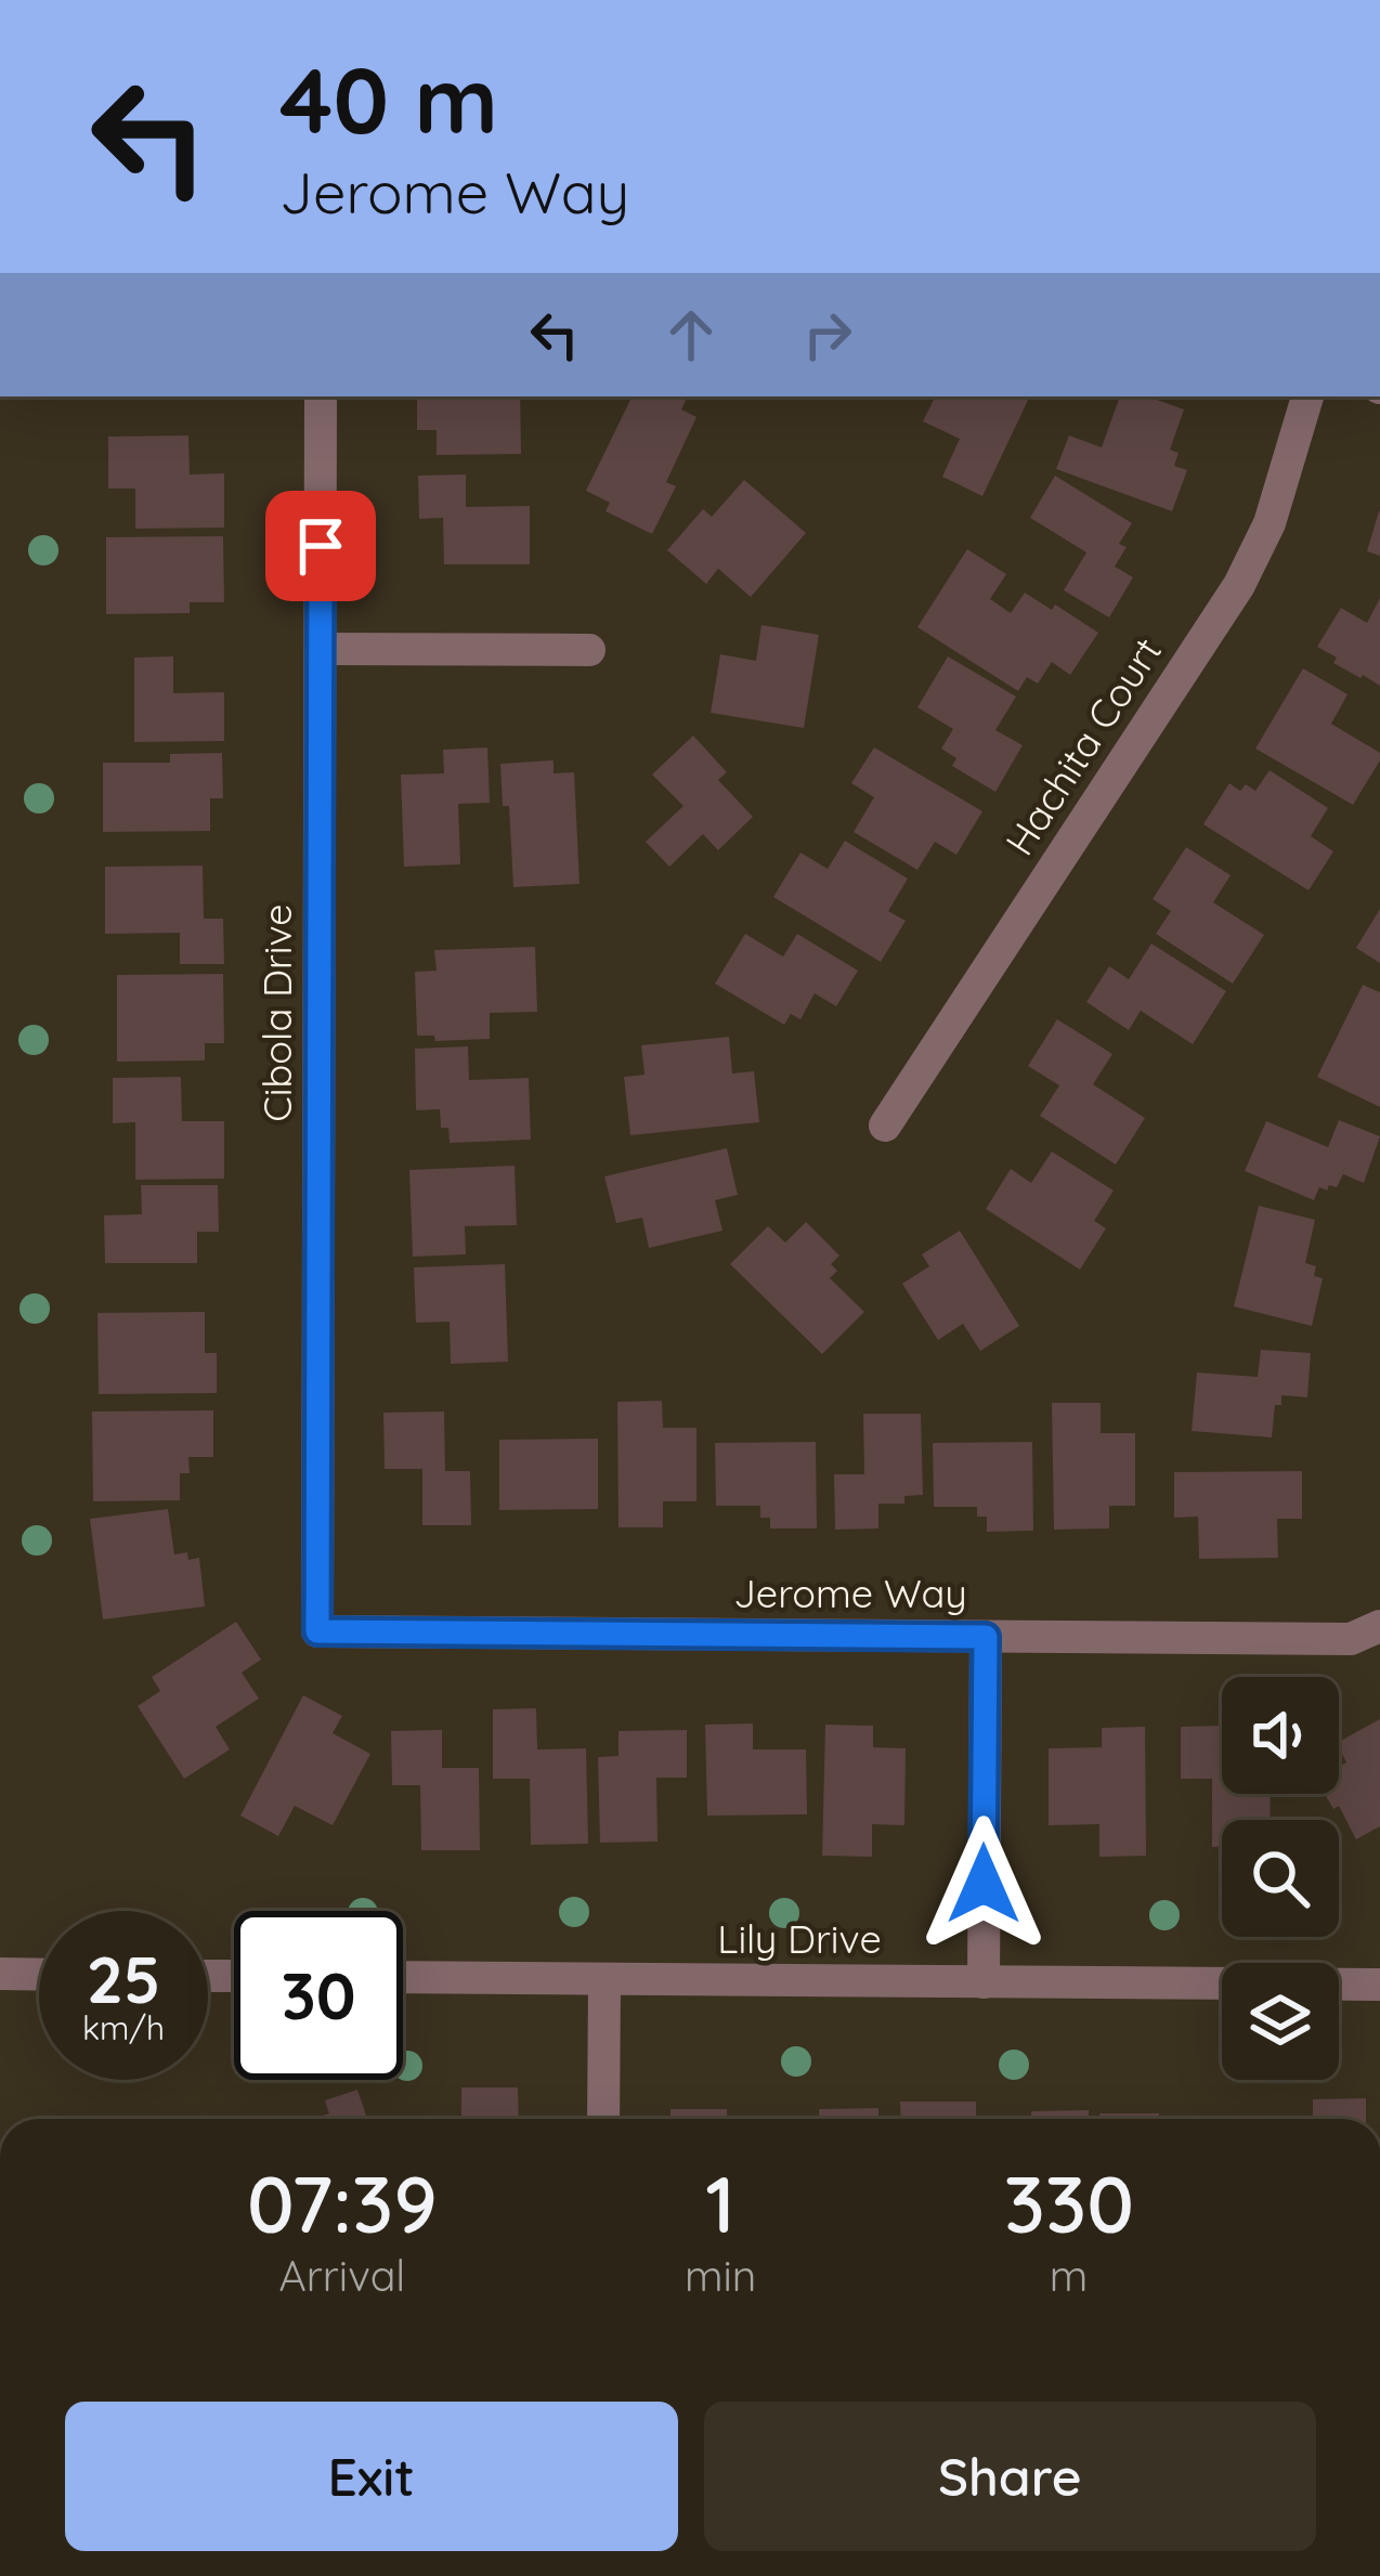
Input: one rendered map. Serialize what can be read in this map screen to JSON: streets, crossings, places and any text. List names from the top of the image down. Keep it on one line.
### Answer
{"streets":{"street":["Hachita Court","Cibola Drive","Jerome Way","Lily Drive"]},"crossings":[["Cibola Drive","Jerome Way"]],"page":{"turn":["40 m","Jerome Way"],"speed":"25 km/h","limit":"30","eta":["07:39","Arrival","1","min","330","m"],"buttons":["Exit","Share"]}}
